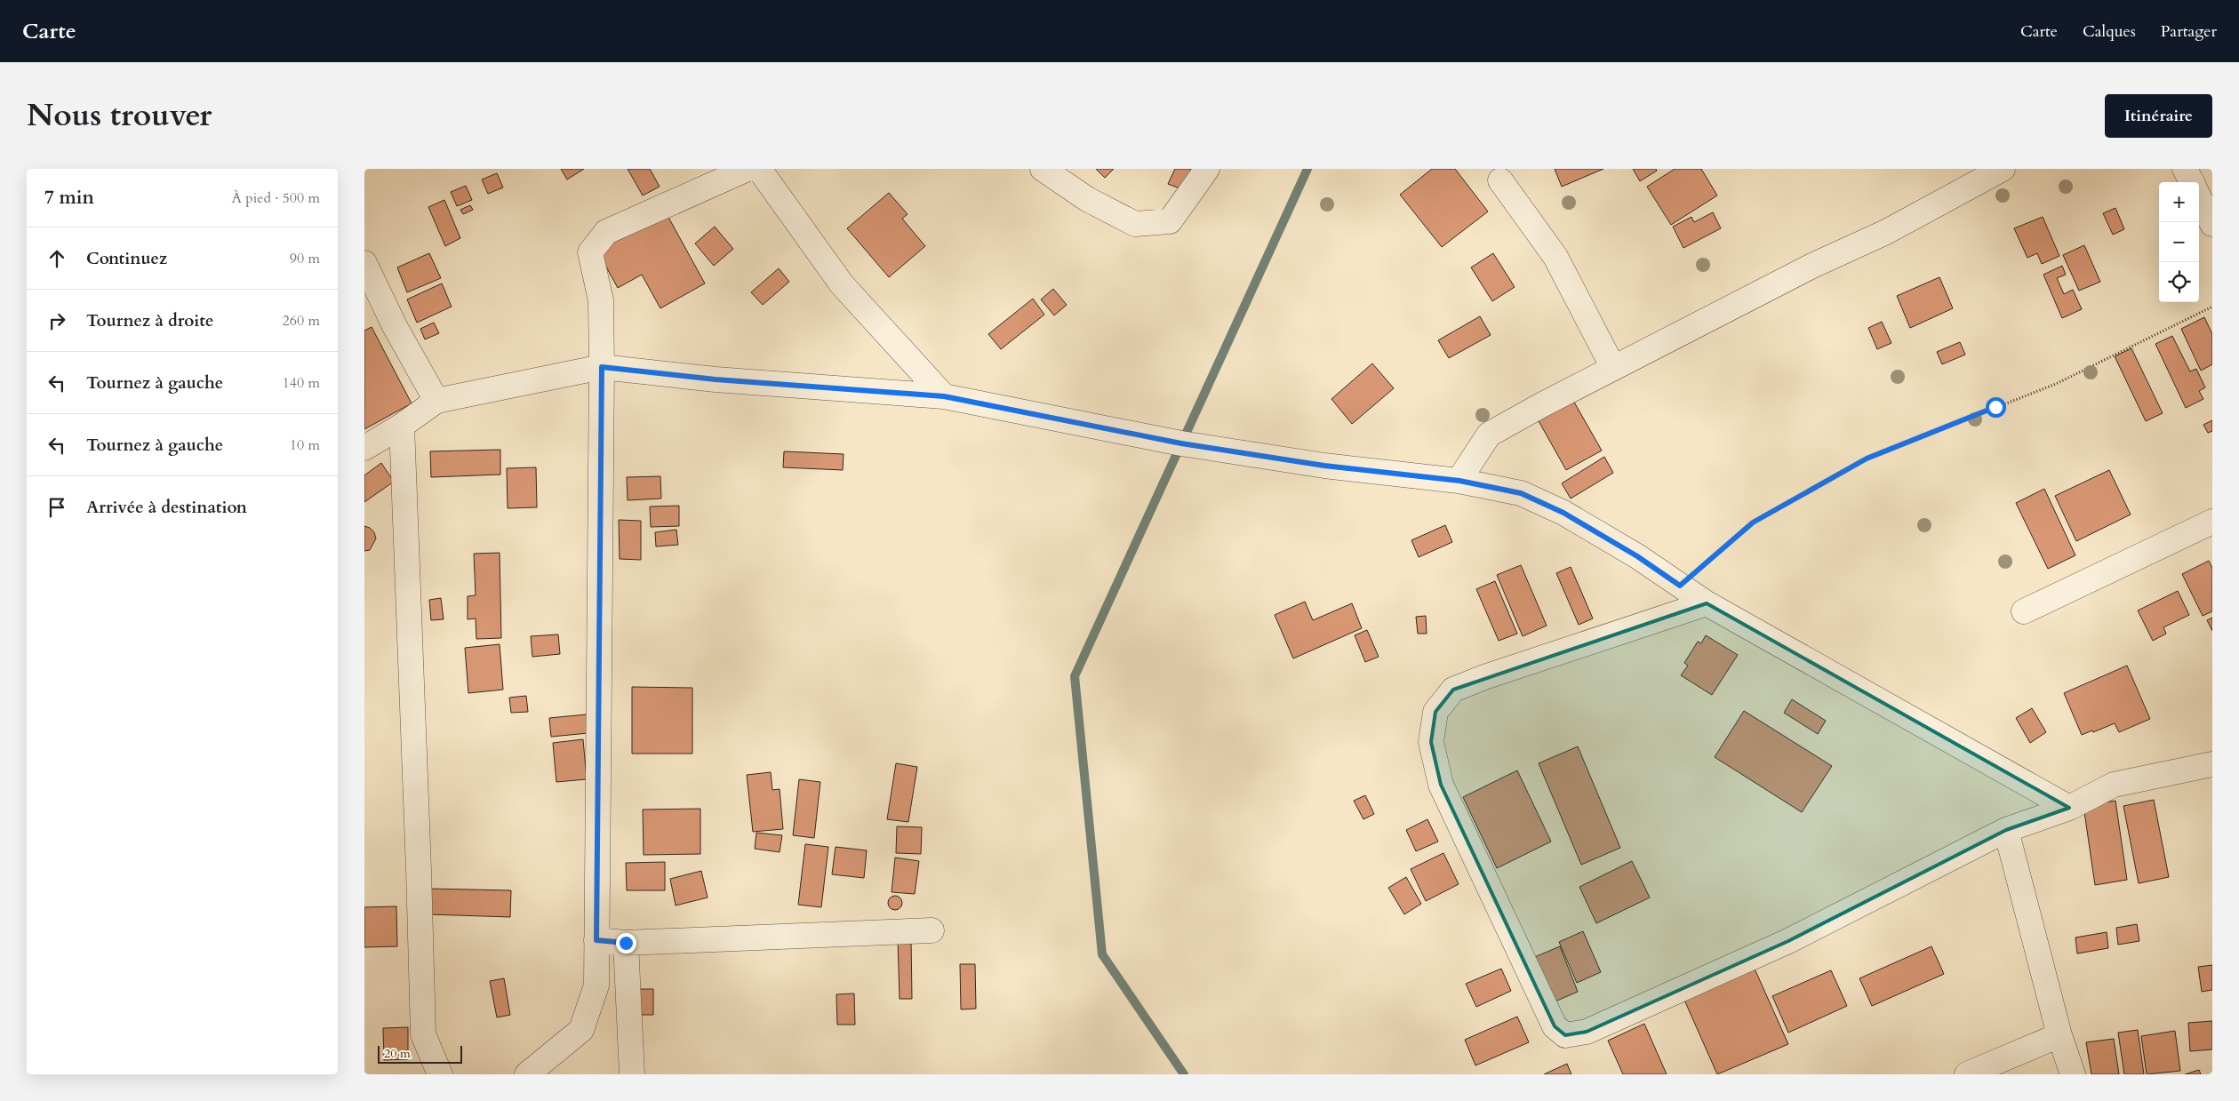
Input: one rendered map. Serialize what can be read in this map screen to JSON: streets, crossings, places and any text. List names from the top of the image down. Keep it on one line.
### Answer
{"scale_bar":"20 m","page":{"header":"Carte","nav":["Carte","Calques","Partager"],"title":"Nous trouver","buttons":"Itinéraire","heading":["7 min","À pied · 500 m"],"map_buttons":["+","−"],"list":[["Continuez","90 m"],["Tournez à droite","260 m"],["Tournez à gauche","140 m"],["Tournez à gauche","10 m"],"Arrivée à destination"],"scale":"20 m"}}
